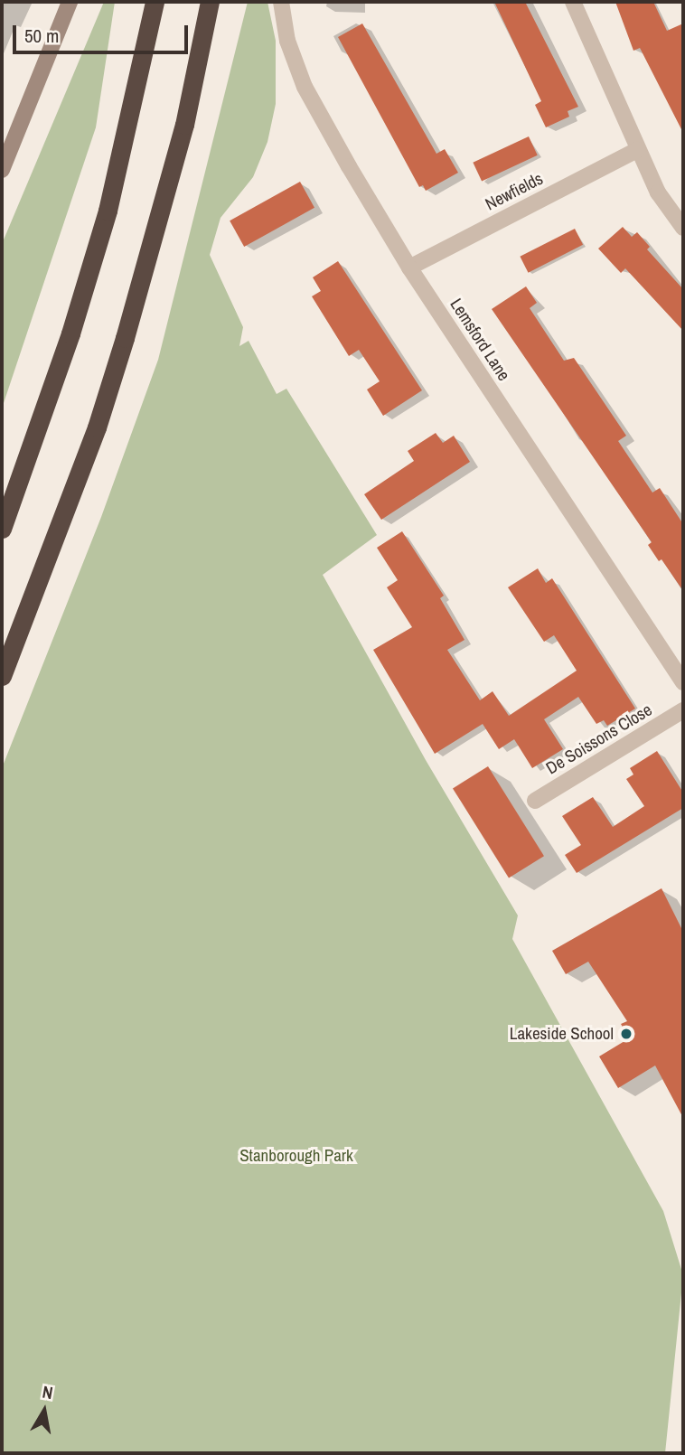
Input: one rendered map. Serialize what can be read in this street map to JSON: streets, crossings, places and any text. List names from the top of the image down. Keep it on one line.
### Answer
{"streets":{"street":["Newfields","Lemsford Lane","De Soissons Close"]},"crossings":[["Newfields","Lemsford Lane"]],"parks":["Stanborough Park"],"places":["Lakeside School"],"scale_bar":"50 m","north":"top"}
